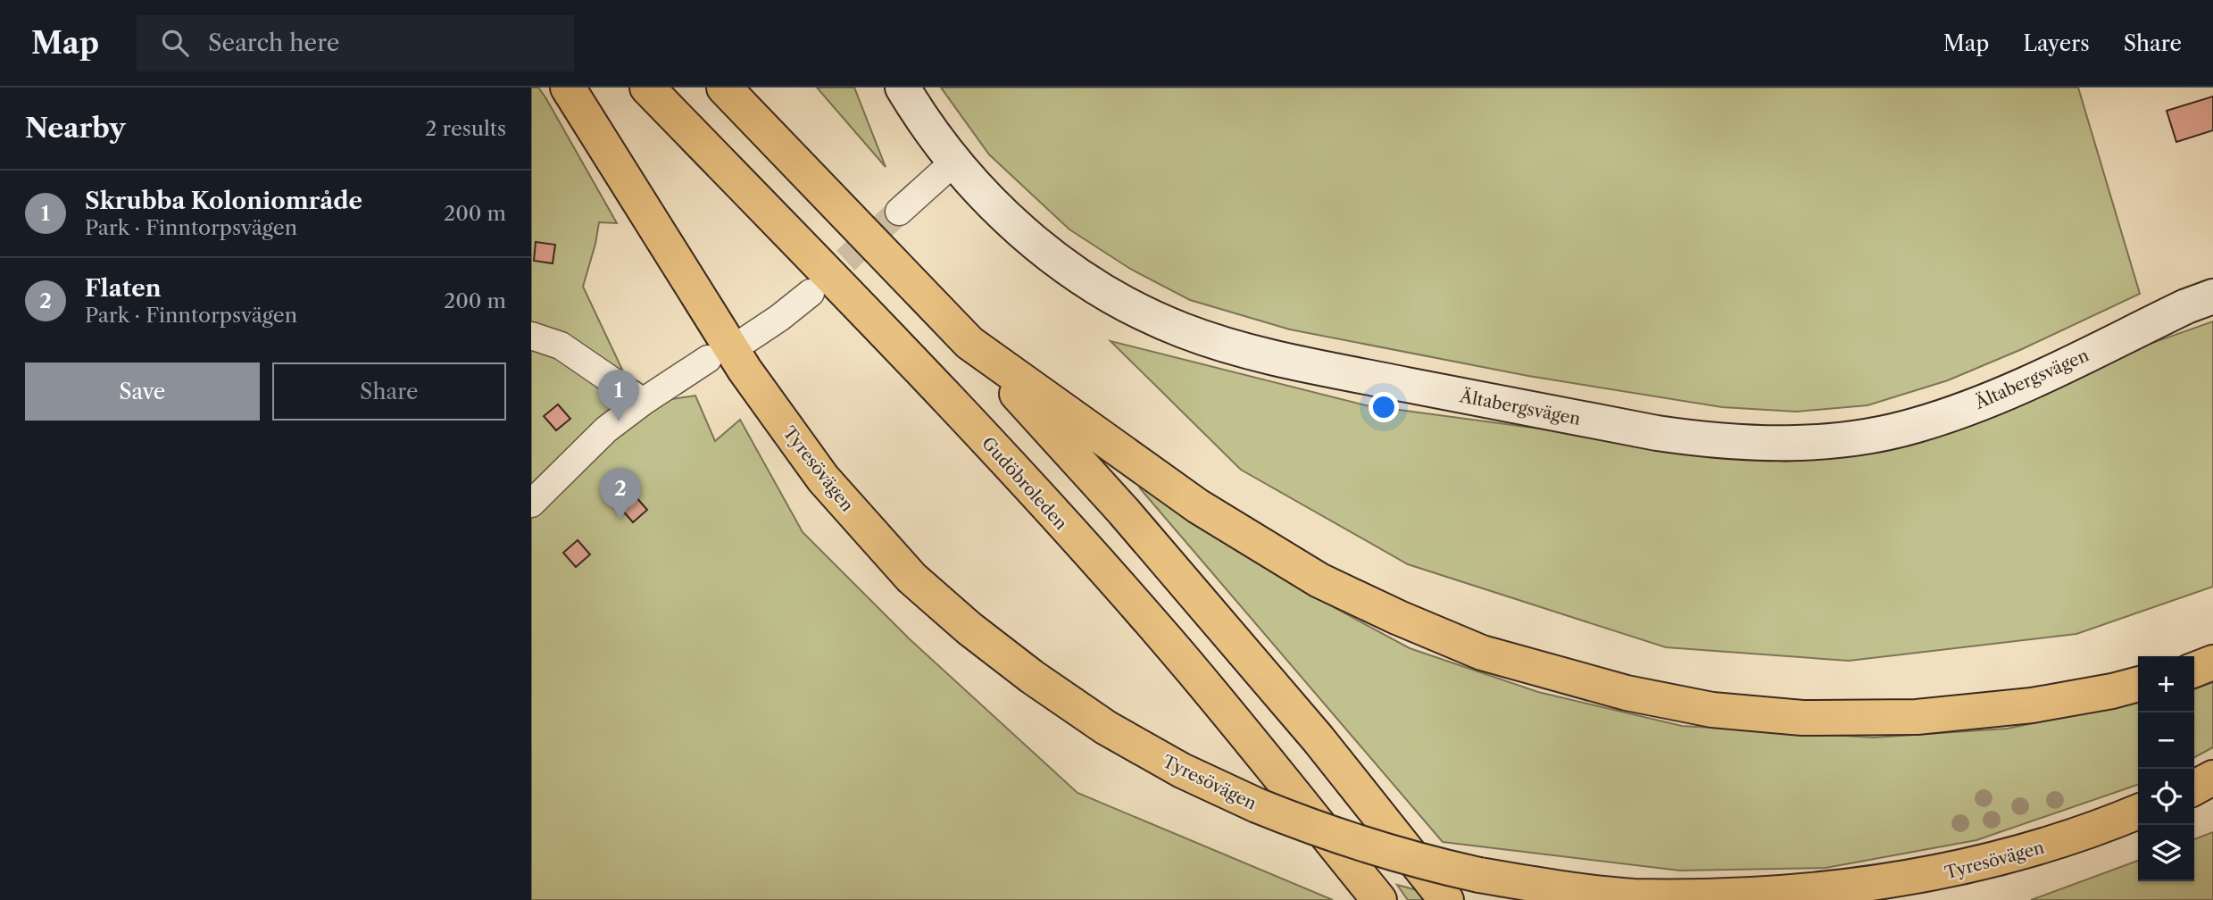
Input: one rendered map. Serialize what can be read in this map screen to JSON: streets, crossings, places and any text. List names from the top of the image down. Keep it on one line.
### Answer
{"streets":{"highway":["Tyresövägen","Gudöbroleden"],"street":["Ältabergsvägen"]},"page":{"header":"Map","search":"Search here","nav":["Map","Layers","Share"],"heading":["Nearby","2 results"],"list":[{"mark":"1","name":"Skrubba Koloniområde","note":"Park · Finntorpsvägen","value":"200 m"},{"mark":"2","name":"Flaten","note":"Park · Finntorpsvägen","value":"200 m"}],"buttons":["Save","Share"],"pins":["1","2"],"map_buttons":["+","−"]}}
